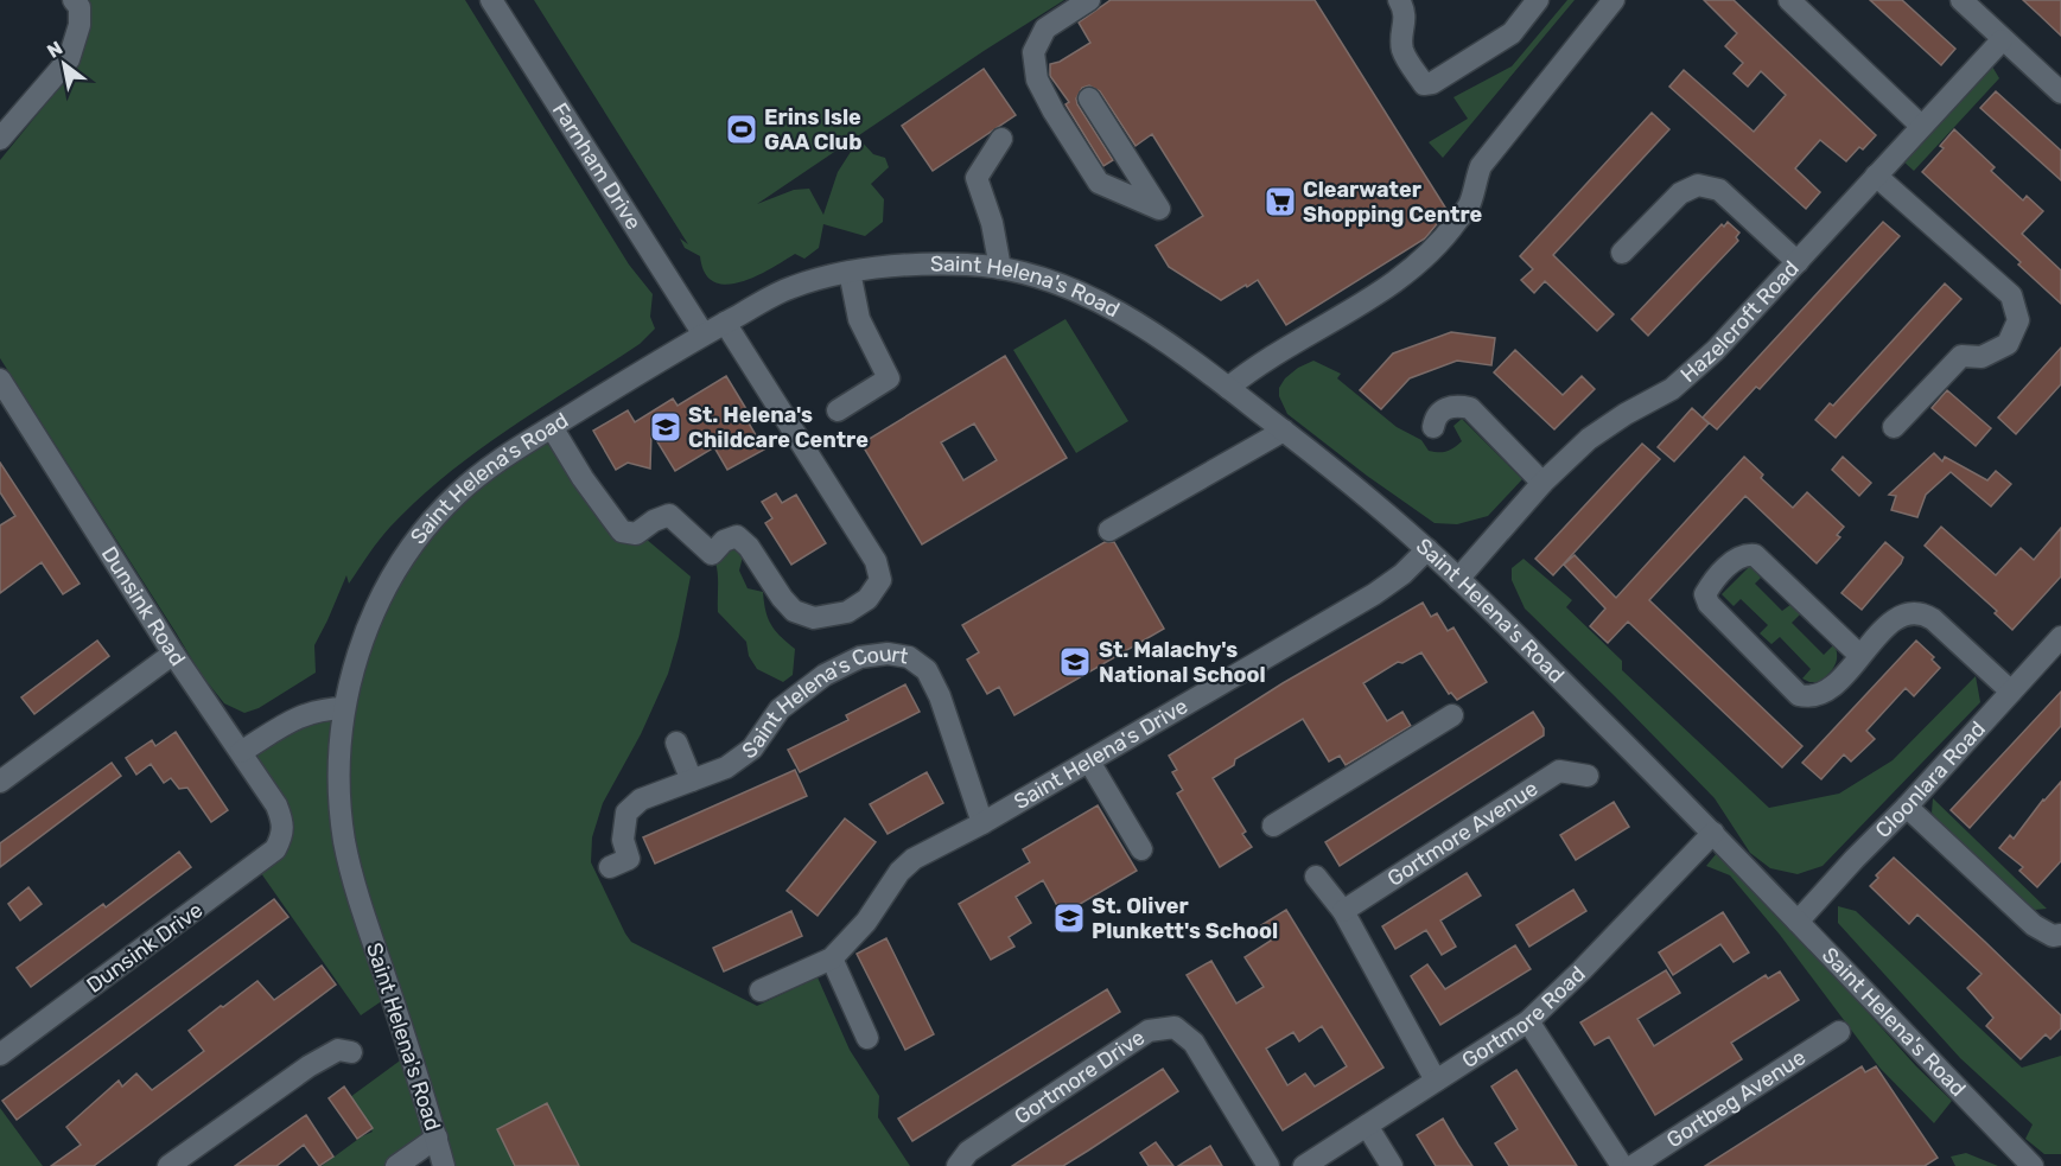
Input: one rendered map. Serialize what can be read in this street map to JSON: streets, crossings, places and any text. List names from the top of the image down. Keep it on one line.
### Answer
{"streets":{"street":["Farnham Drive","Saint Helena's Road","Hazelcroft Road","Dunsink Road","Saint Helena's Court","Saint Helena's Drive","Cloonlara Road","Gortmore Avenue","Dunsink Drive","Gortmore Road","Gortmore Drive","Gortbeg Avenue"]},"crossings":[["Farnham Drive","Saint Helena's Road"],["Saint Helena's Road","Hazelcroft Road"],["Saint Helena's Road","Saint Helena's Drive"],["Saint Helena's Road","Cloonlara Road"],["Saint Helena's Road","Gortmore Road"],["Dunsink Road","Dunsink Drive"],["Saint Helena's Court","Saint Helena's Drive"]],"places":{"sports":["Erins Isle GAA Club"],"supermarket":["Clearwater Shopping Centre"],"school or university":["St. Helena's Childcare Centre","St. Malachy's National School","St. Oliver Plunkett's School"]},"north":"top left"}
